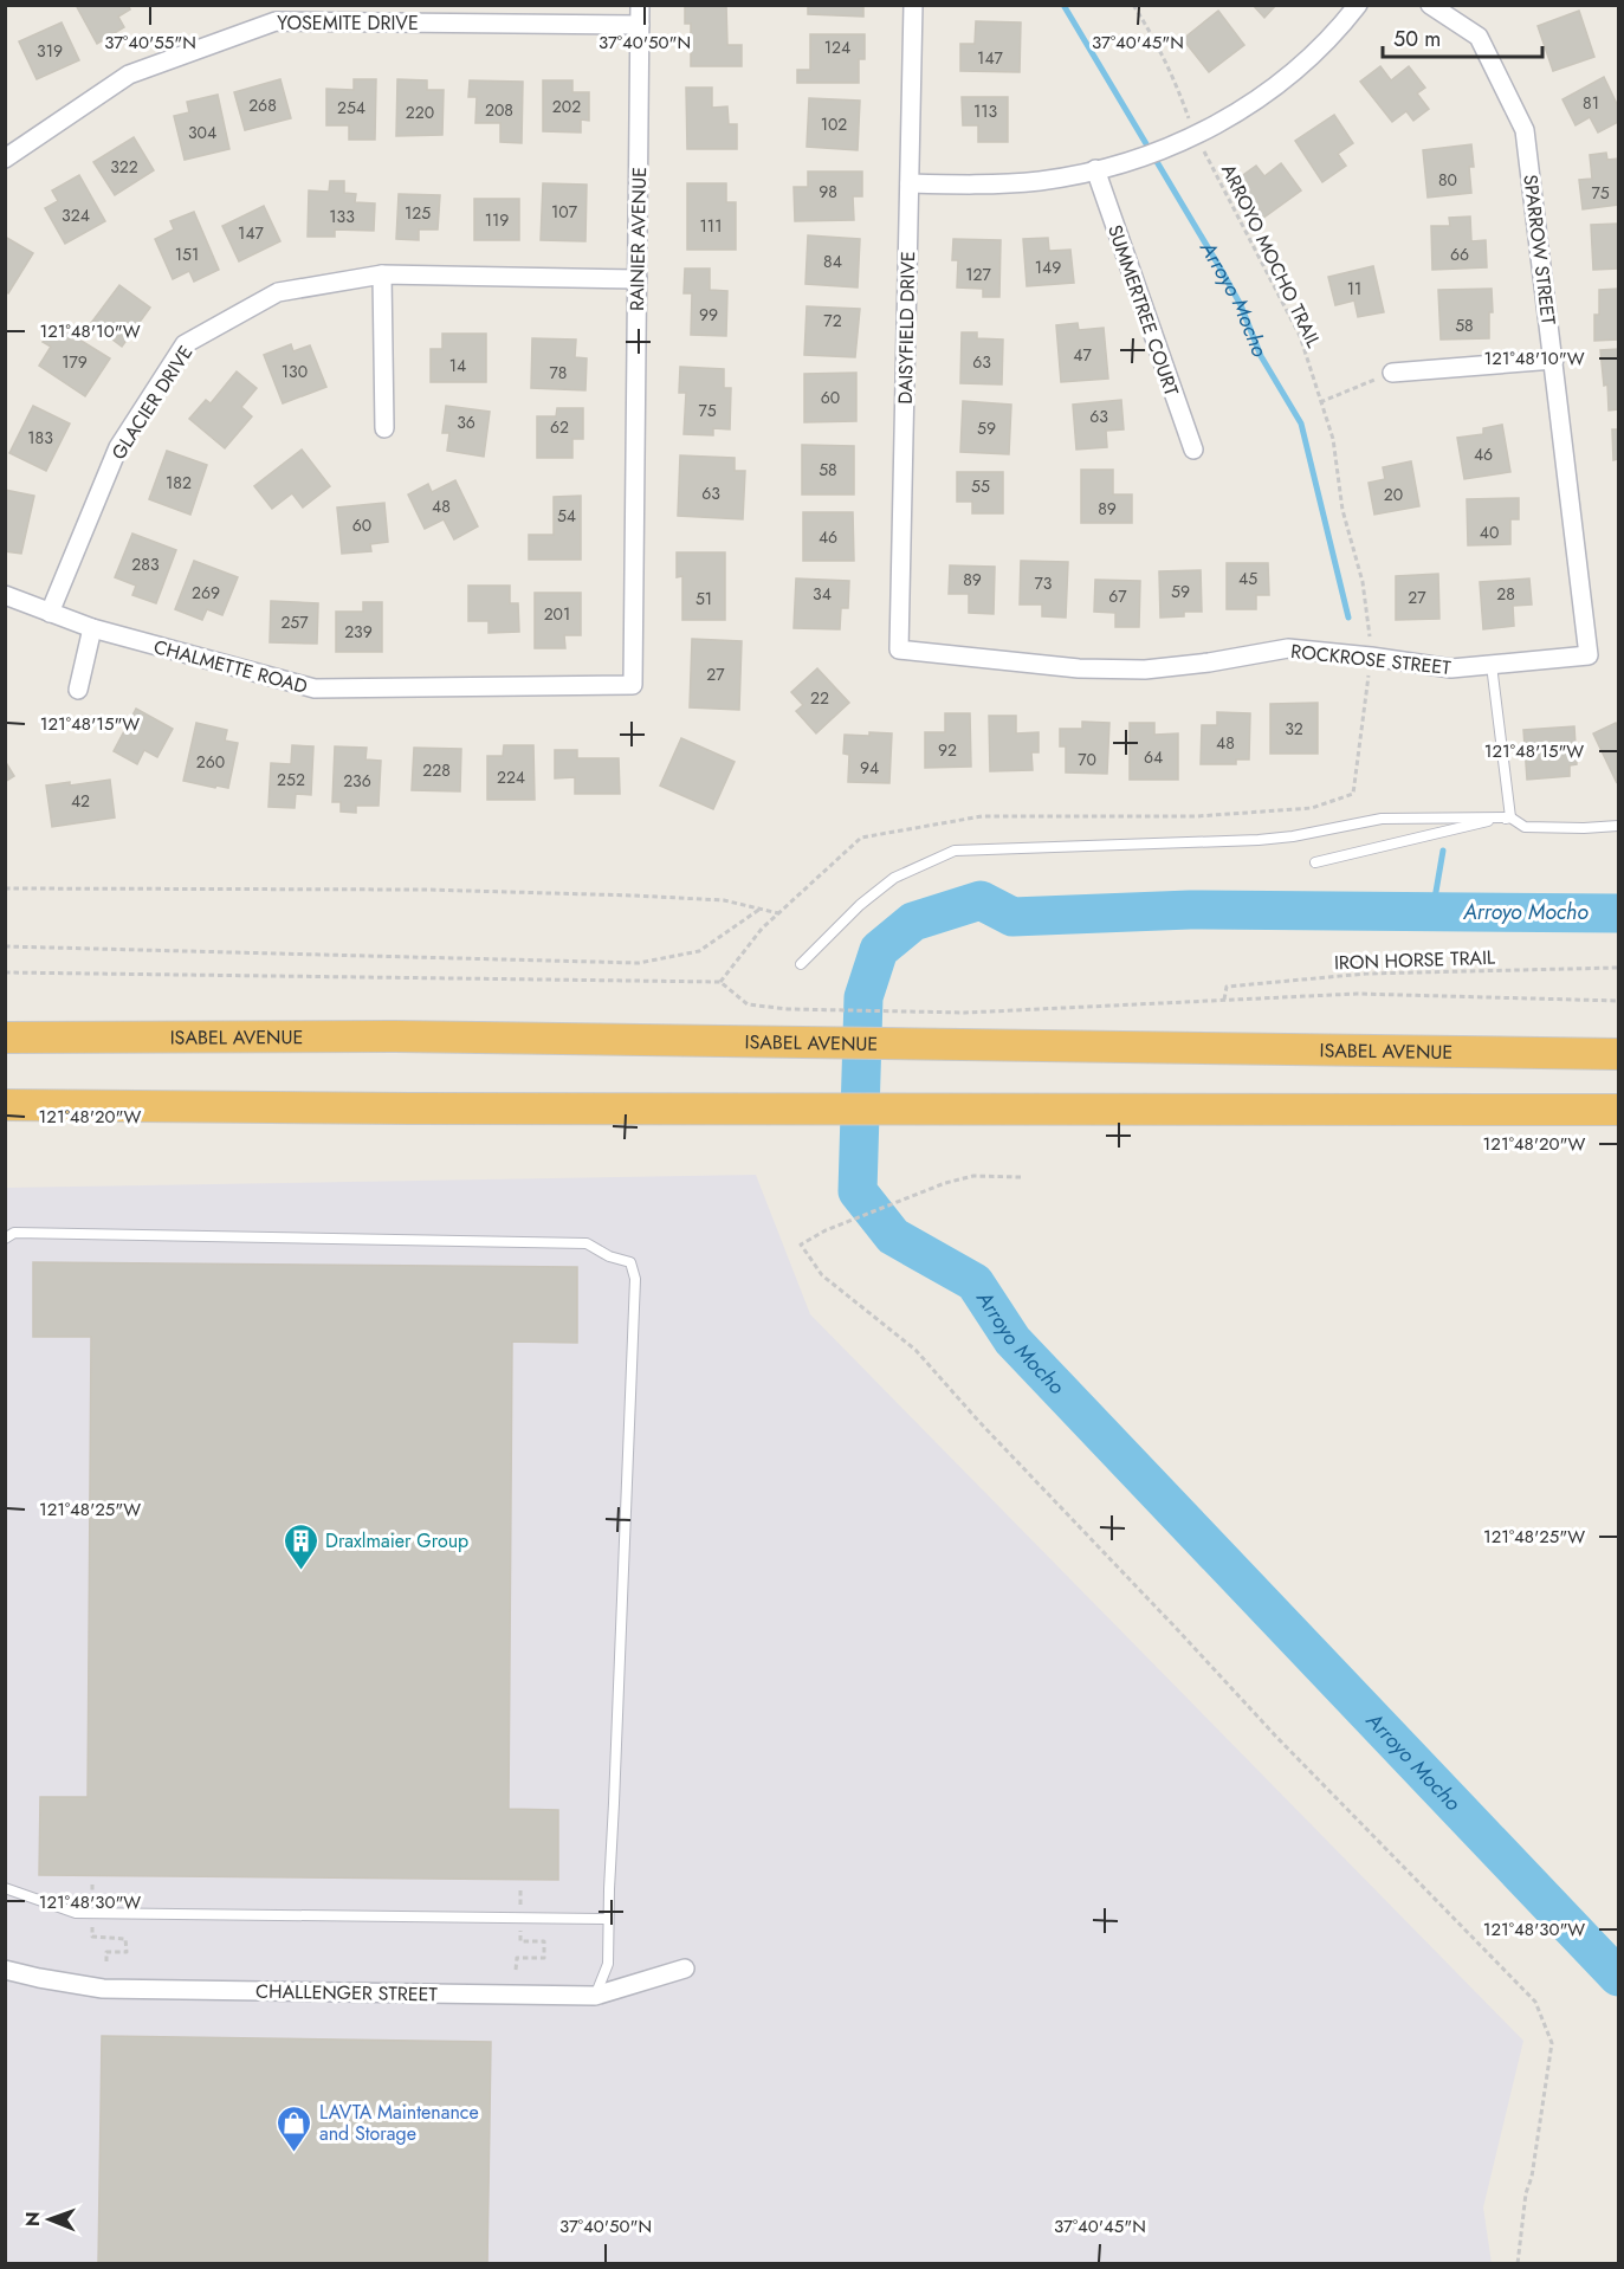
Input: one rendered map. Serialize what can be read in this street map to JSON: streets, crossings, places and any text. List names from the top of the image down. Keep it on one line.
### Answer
{"streets":{"highway":["ISABEL AVENUE"],"street":["YOSEMITE DRIVE","RAINIER AVENUE","SPARROW STREET","SUMMERTREE COURT","DAISYFIELD DRIVE","GLACIER DRIVE","ROCKROSE STREET","CHALMETTE ROAD","CHALLENGER STREET"],"path":["ARROYO MOCHO TRAIL","IRON HORSE TRAIL"]},"crossings":[["YOSEMITE DRIVE","RAINIER AVENUE"],["RAINIER AVENUE","GLACIER DRIVE"],["RAINIER AVENUE","CHALMETTE ROAD"],["SPARROW STREET","ROCKROSE STREET"],["ARROYO MOCHO TRAIL","ROCKROSE STREET"],["DAISYFIELD DRIVE","ROCKROSE STREET"],["GLACIER DRIVE","CHALMETTE ROAD"]],"water":["Arroyo Mocho"],"places":{"building":["Draxlmaier Group"],"shop":["LAVTA Maintenance and Storage"]},"house_numbers":["124","319","147","81","268","202","254","208","113","220","102","304","322","80","98","75","107","125","324","133","119","111","147","151","66","84","149","127","11","99","72","58","47","179","63","14","130","78","60","75","63","36","62","59","183","46","58","182","55","63","20","48","89","54","60","40","46","283","45","89","73","59","269","34","28","67","27","51","201","257","239","27","22","32","48","92","64","70","260","94","228","224","252","236","42"],"scale_bar":"50 m","north":"left","coordinates":["37°40'55\"N","37°40'50\"N","37°40'45\"N","121°48'10\"W","121°48'15\"W","121°48'20\"W","121°48'25\"W","121°48'30\"W"]}
